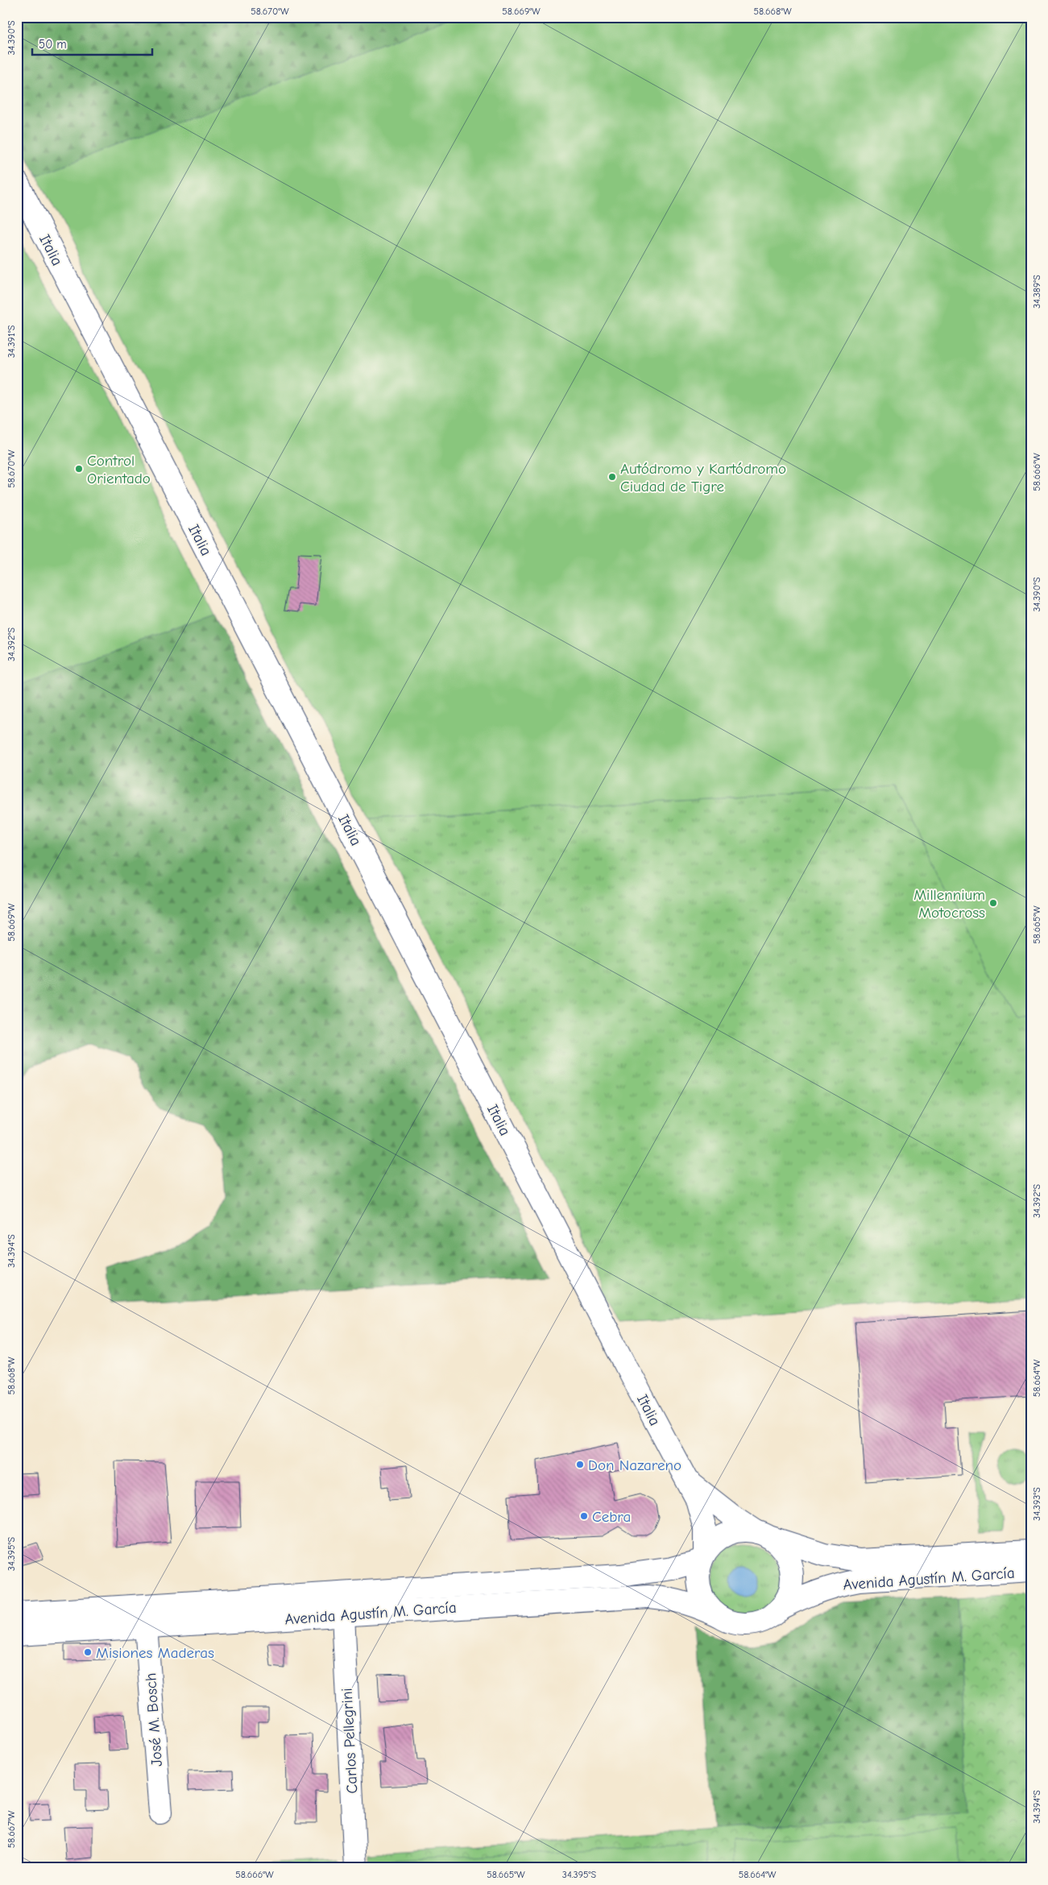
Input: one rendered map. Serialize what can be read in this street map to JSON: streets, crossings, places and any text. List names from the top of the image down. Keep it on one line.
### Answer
{"streets":{"main road":["Italia","Avenida Agustín M. García","José M. Bosch","Carlos Pellegrini"]},"crossings":[["Italia","Avenida Agustín M. García"],["Avenida Agustín M. García","José M. Bosch"],["Avenida Agustín M. García","Carlos Pellegrini"]],"places":["Control Orientado","Autódromo y Kartódromo Ciudad de Tigre","Millennium Motocross","Don Nazareno","Cebra","Misiones Maderas"],"scale_bar":"50 m","coordinates":["58.670°W","58.669°W","58.668°W","34.390°S","34.389°S","34.391°S","58.666°W","34.392°S","58.665°W","34.394°S","58.664°W","34.393°S","34.395°S","58.667°W"]}
